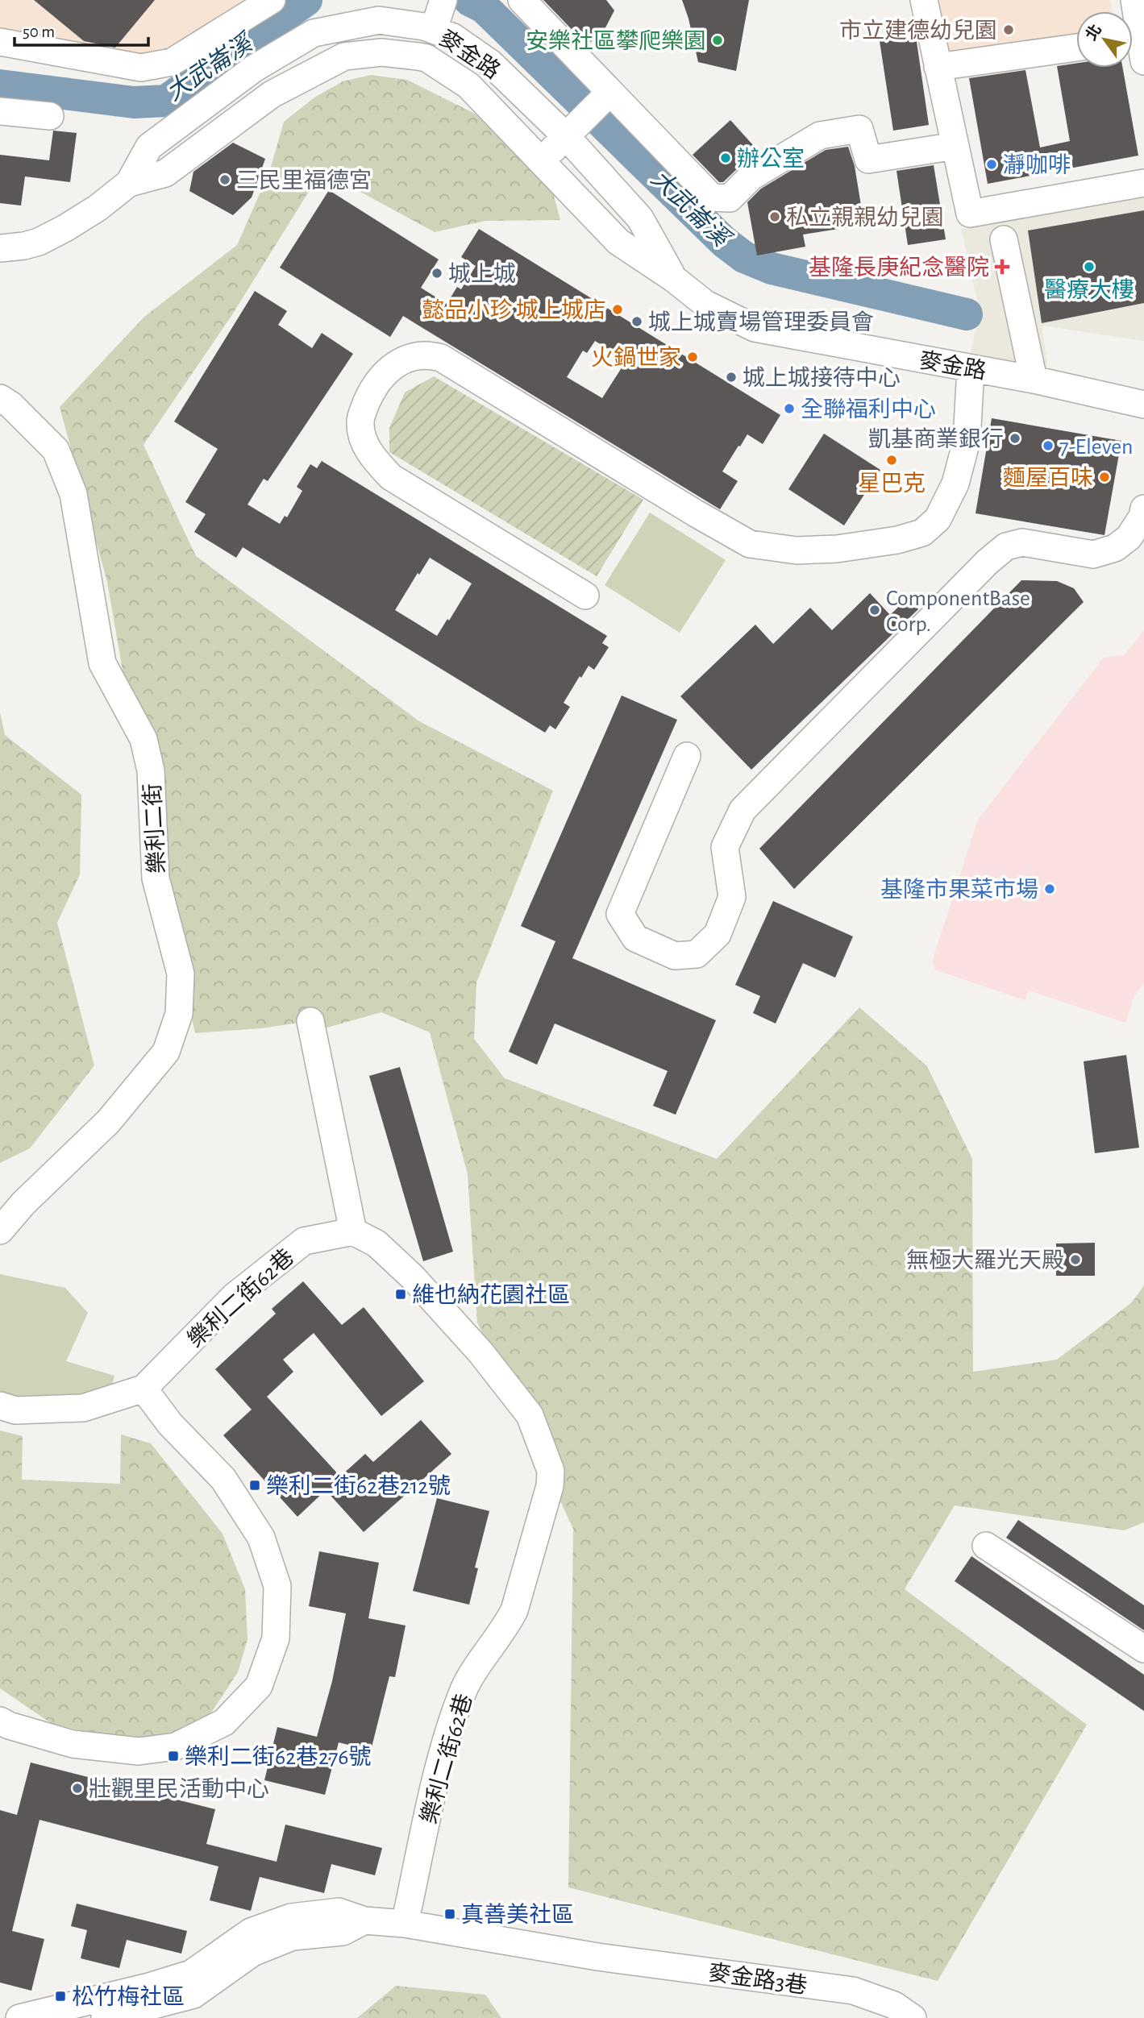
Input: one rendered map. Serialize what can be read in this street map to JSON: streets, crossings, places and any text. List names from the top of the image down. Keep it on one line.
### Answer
{"streets":{"street":["麥金路","樂利二街","樂利二街62巷","麥金路3巷"]},"crossings":[["樂利二街62巷","麥金路3巷"]],"water":["大武崙溪"],"places":{"other":["市立建德幼兒園","安樂社區攀爬樂園","辦公室","瀞咖啡","三民里福德宮","私立親親幼兒園","醫療大樓","城上城","懿品小珍 城上城店","城上城賣場管理委員會","火鍋世家","城上城接待中心","全聯福利中心","凱基商業銀行","7-Eleven","星巴克","麵屋百味","ComponentBase Corp.","基隆市果菜市場","無極大羅光天殿","壯觀里民活動中心"],"health":["基隆長庚紀念醫院"],"transit":["維也納花園社區","樂利二街62巷212號","樂利二街62巷276號","真善美社區","松竹梅社區"]},"scale_bar":"50 m","north":"top left"}
